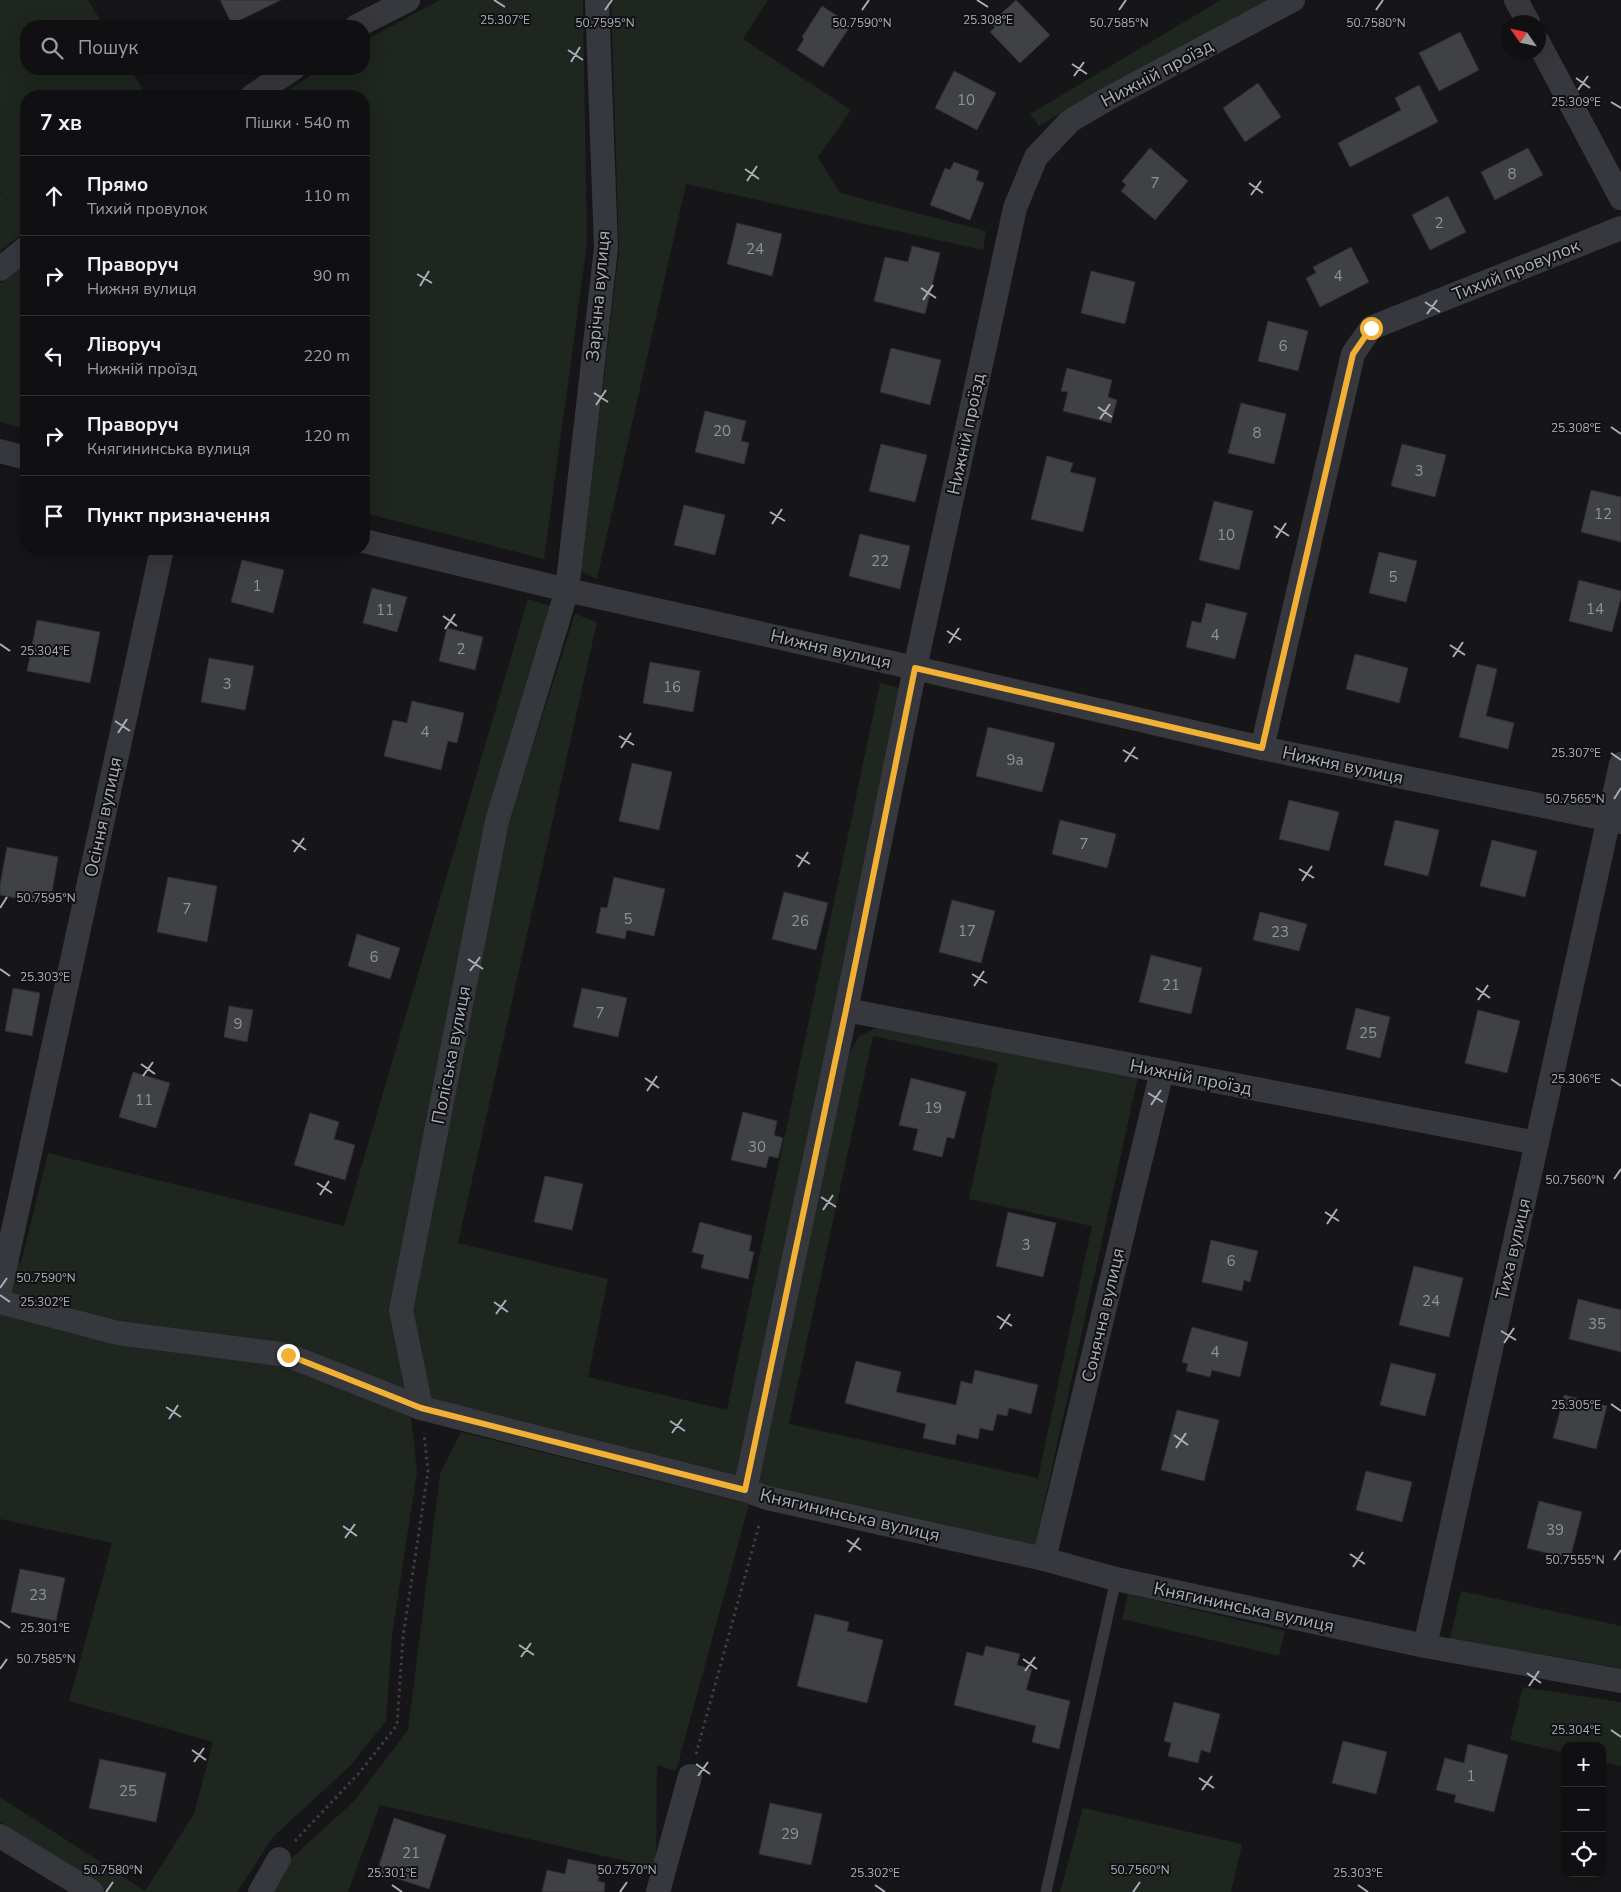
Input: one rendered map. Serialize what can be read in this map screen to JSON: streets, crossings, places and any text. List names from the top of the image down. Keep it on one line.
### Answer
{"streets":{"street":["Нижній проїзд","Тихий провулок","Зарічна вулиця","Нижня вулиця","Осіння вулиця","Поліська вулиця","Тиха вулиця","Сонячна вулиця","Княгининська вулиця"]},"crossings":[["Нижній проїзд","Нижня вулиця"],["Нижній проїзд","Тиха вулиця"],["Нижній проїзд","Сонячна вулиця"],["Нижній проїзд","Княгининська вулиця"],["Тихий провулок","Нижня вулиця"],["Зарічна вулиця","Нижня вулиця"],["Зарічна вулиця","Поліська вулиця"],["Нижня вулиця","Поліська вулиця"],["Нижня вулиця","Тиха вулиця"],["Поліська вулиця","Княгининська вулиця"],["Тиха вулиця","Княгининська вулиця"],["Сонячна вулиця","Княгининська вулиця"]],"house_numbers":["10","8","7","2","24","4","6","20","8","3","12","10","22","5","1","14","11","4","2","3","16","4","9а","7","7","5","26","17","23","6","21","7","9","25","11","19","30","3","6","24","35","4","39","23","1","25","29","21"],"north":"top left","page":{"search":"Пошук","heading":["7 хв","Пішки · 540 m"],"list":[["Прямо","Тихий провулок","110 m"],["Праворуч","Нижня вулиця","90 m"],["Ліворуч","Нижній проїзд","220 m"],["Праворуч","Княгининська вулиця","120 m"],"Пункт призначення"],"map_buttons":["+","−"]},"coordinates":["25.307°E","25.308°E","50.7595°N","50.7590°N","50.7585°N","50.7580°N","25.309°E","25.304°E","50.7565°N","25.303°E","25.306°E","50.7560°N","25.302°E","25.305°E","50.7555°N","25.301°E","50.7570°N"]}
